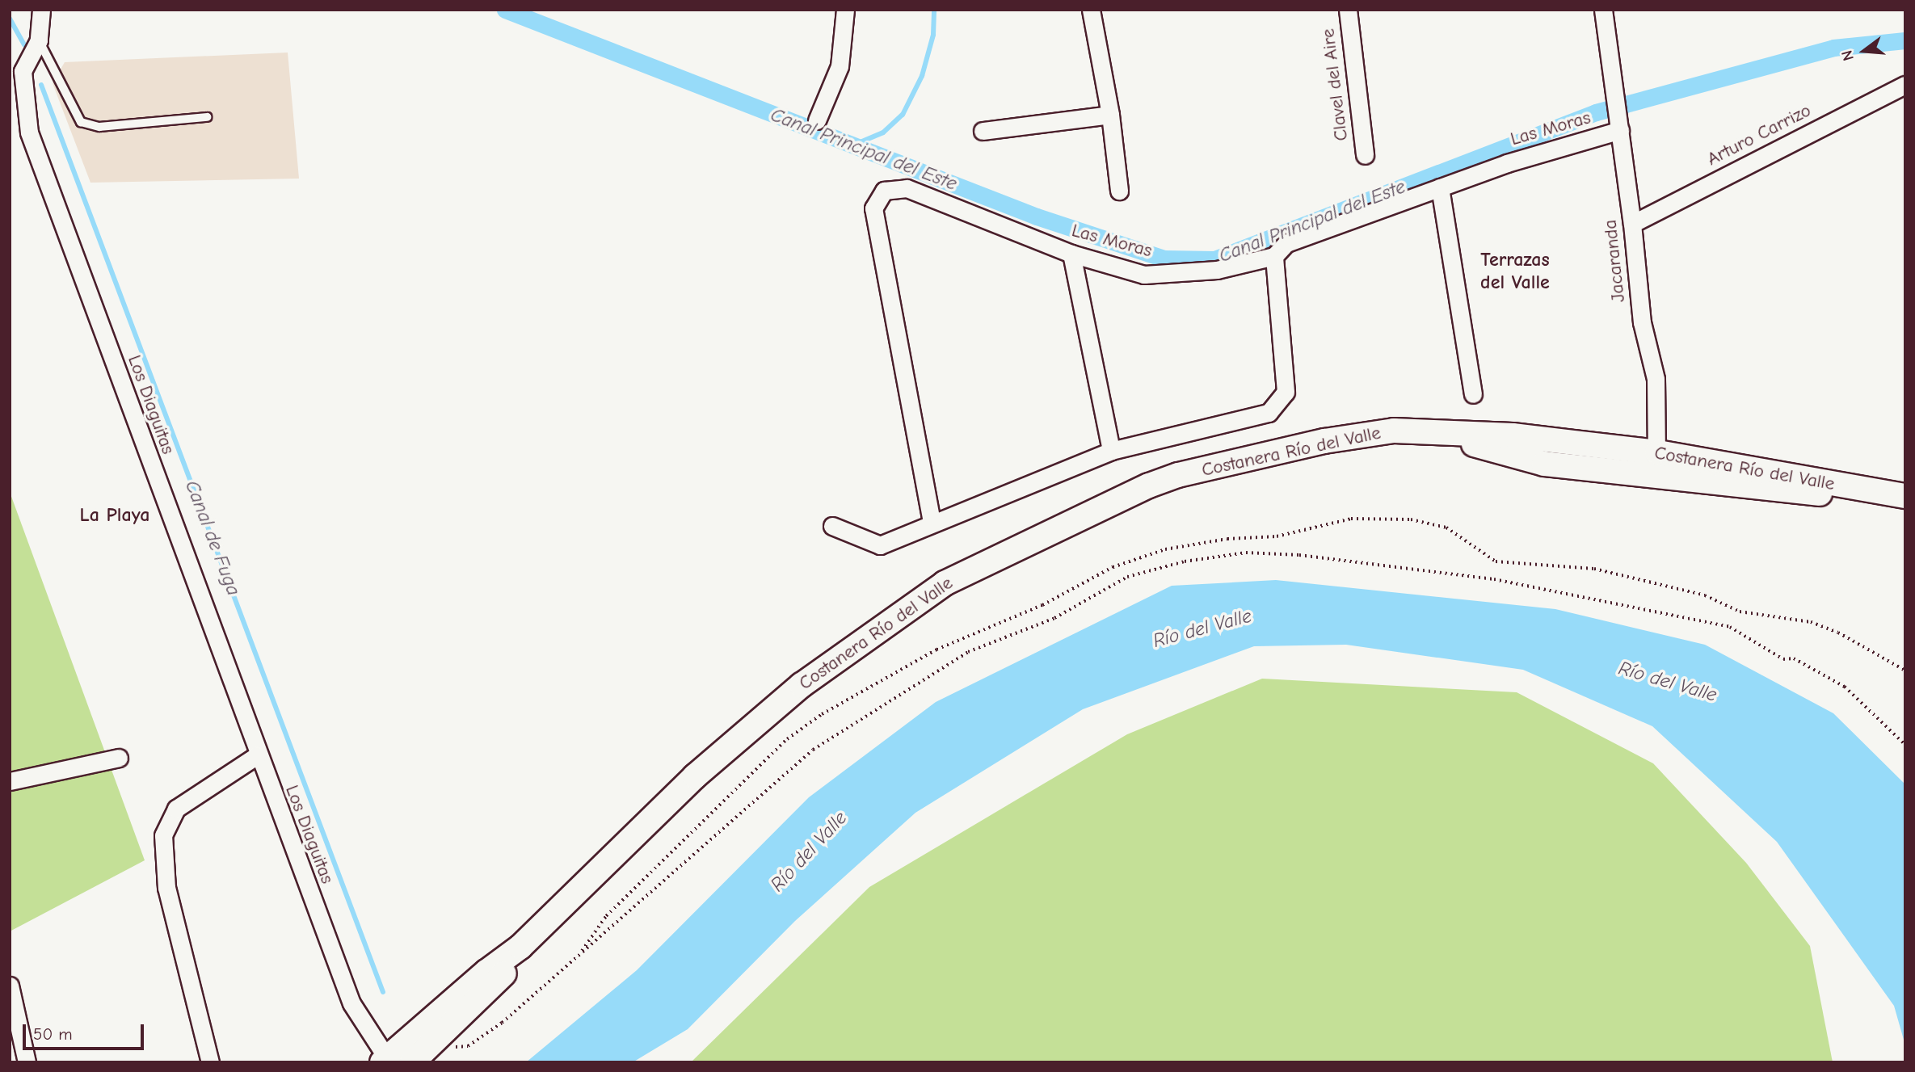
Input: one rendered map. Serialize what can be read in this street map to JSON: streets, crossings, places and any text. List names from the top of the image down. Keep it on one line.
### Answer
{"streets":{"main road":["Costanera Río del Valle"],"street":["Clavel del Aire","Las Moras","Arturo Carrizo","Jacaranda","Los Diaguitas"]},"crossings":[["Las Moras","Jacaranda"],["Arturo Carrizo","Jacaranda"],["Jacaranda","Costanera Río del Valle"],["Los Diaguitas","Costanera Río del Valle"]],"districts":["Terrazas del Valle","La Playa"],"water":["Canal Principal del Este","Canal de Fuga","Río del Valle"],"scale_bar":"50 m","north":"left"}
